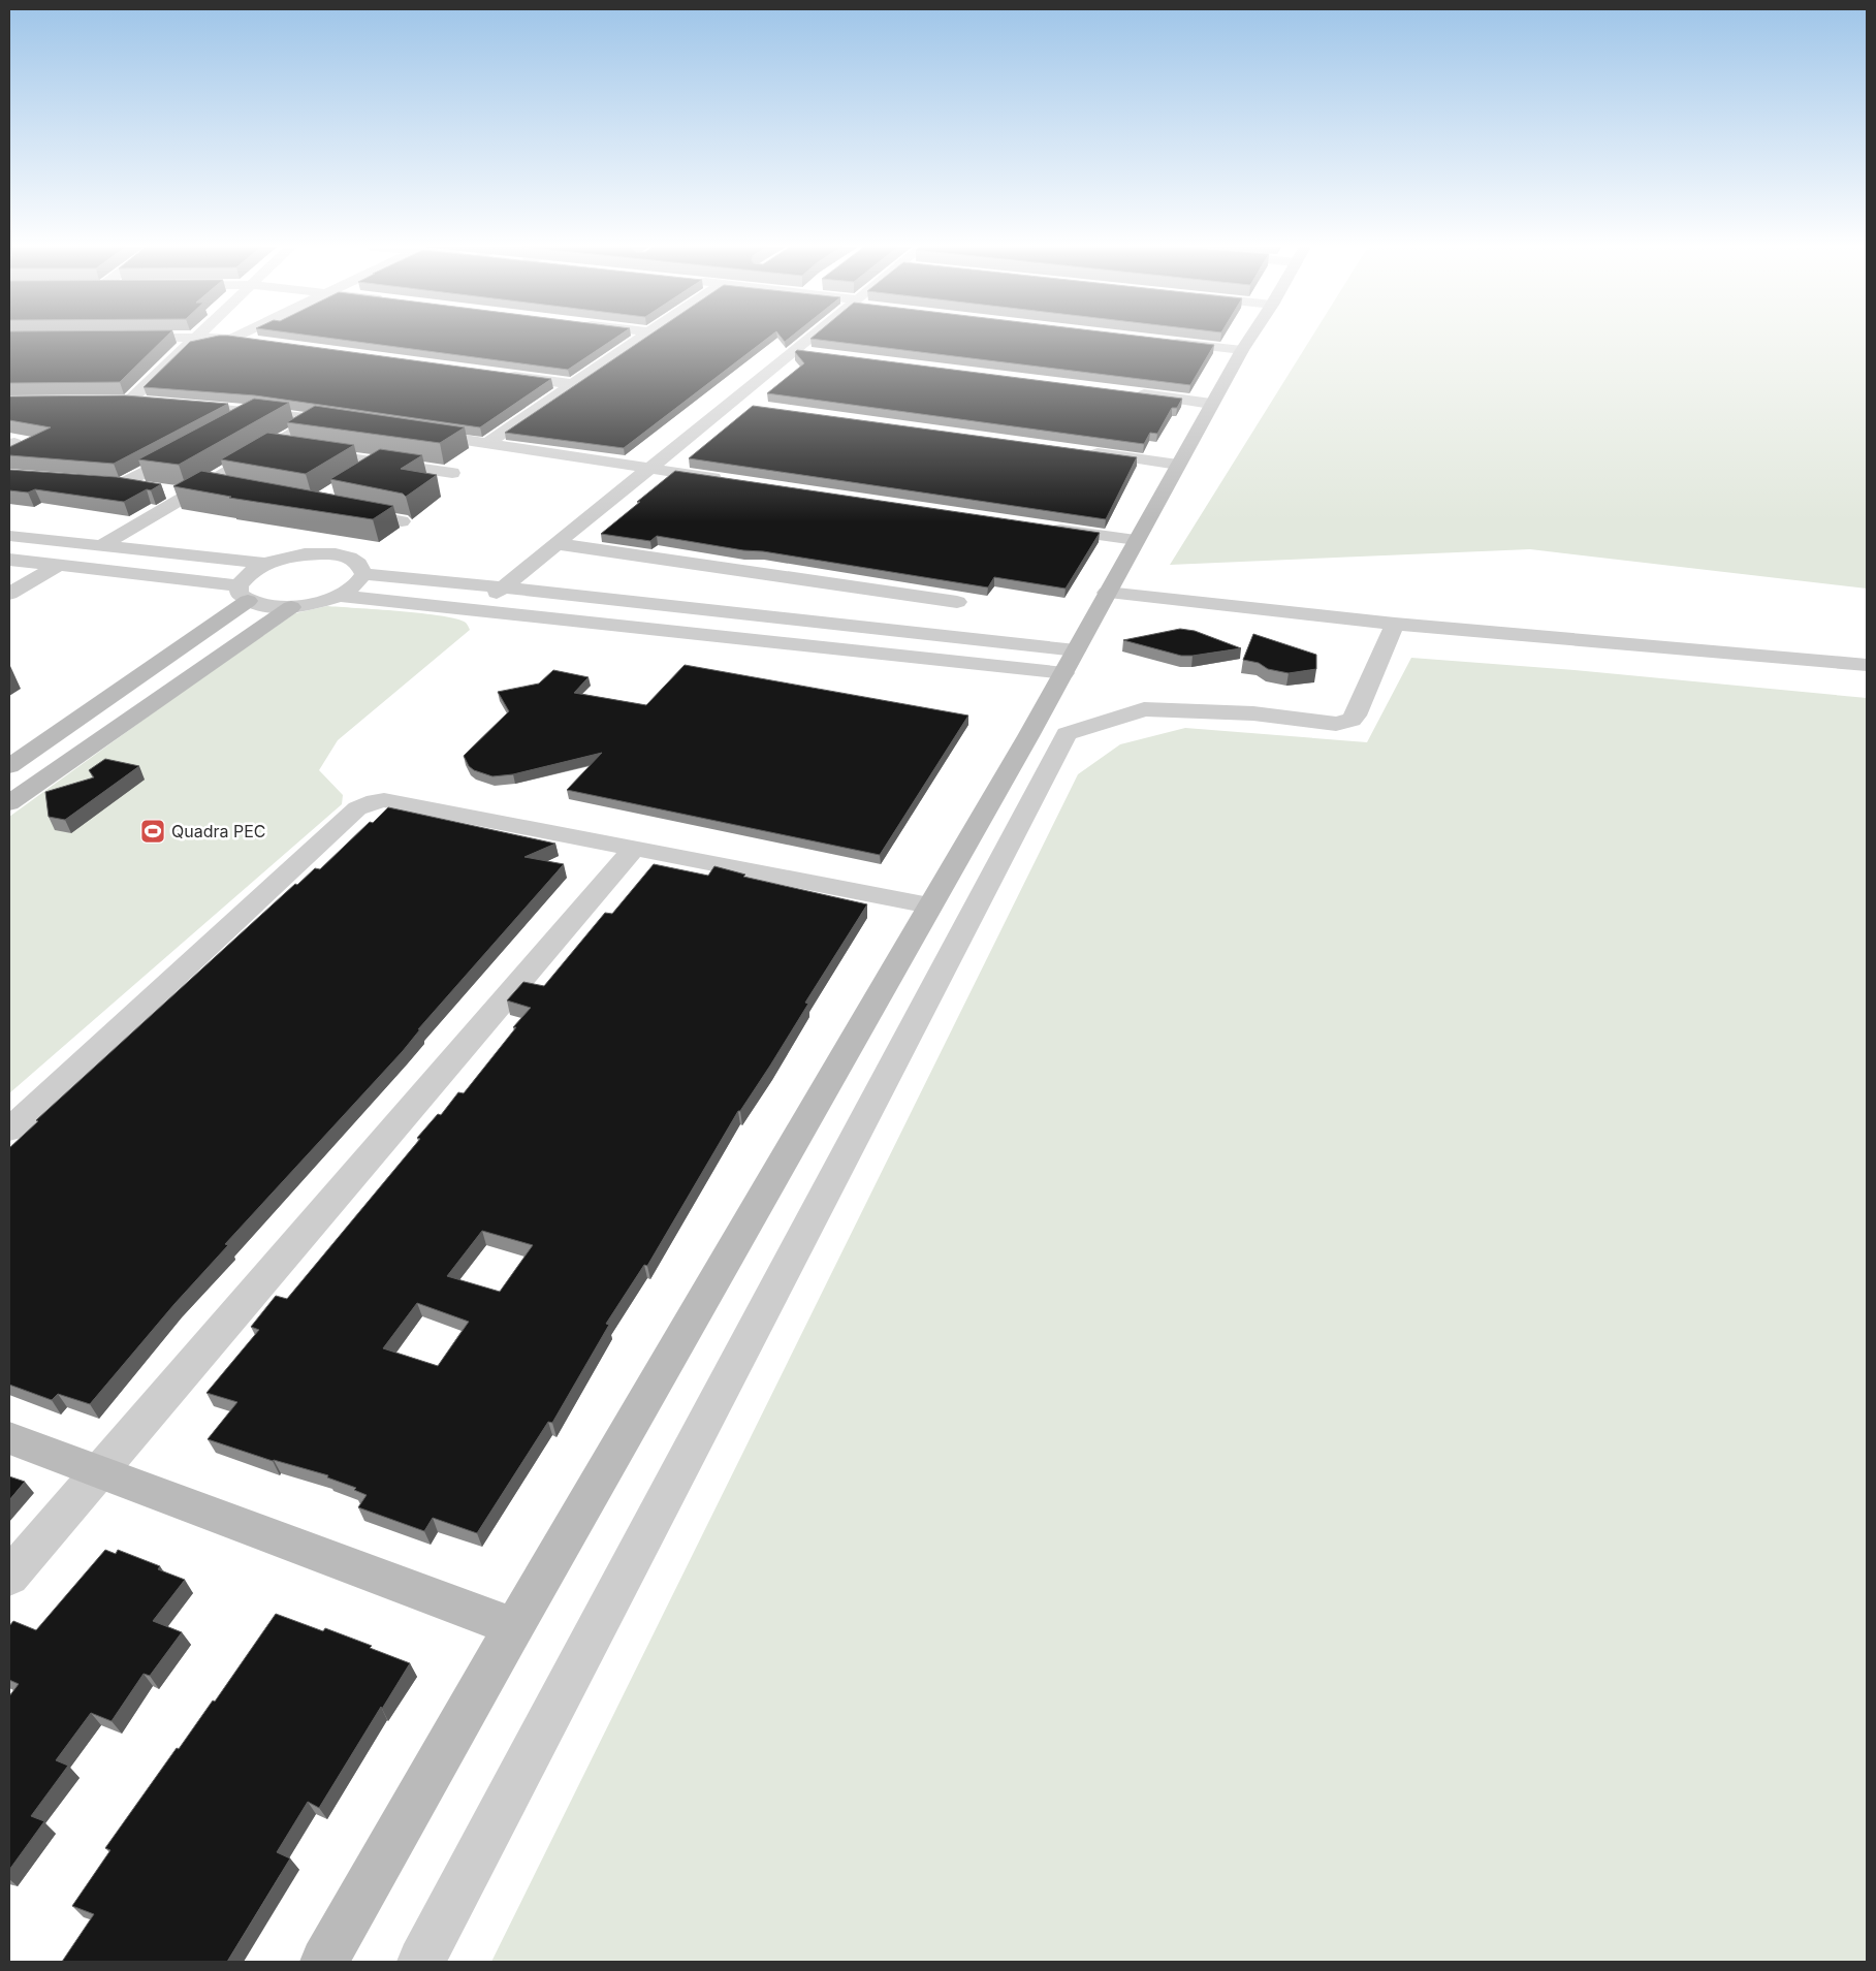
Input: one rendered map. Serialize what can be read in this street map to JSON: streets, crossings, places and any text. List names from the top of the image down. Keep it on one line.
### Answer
{"places":{"sports":["Quadra PEC"]}}
